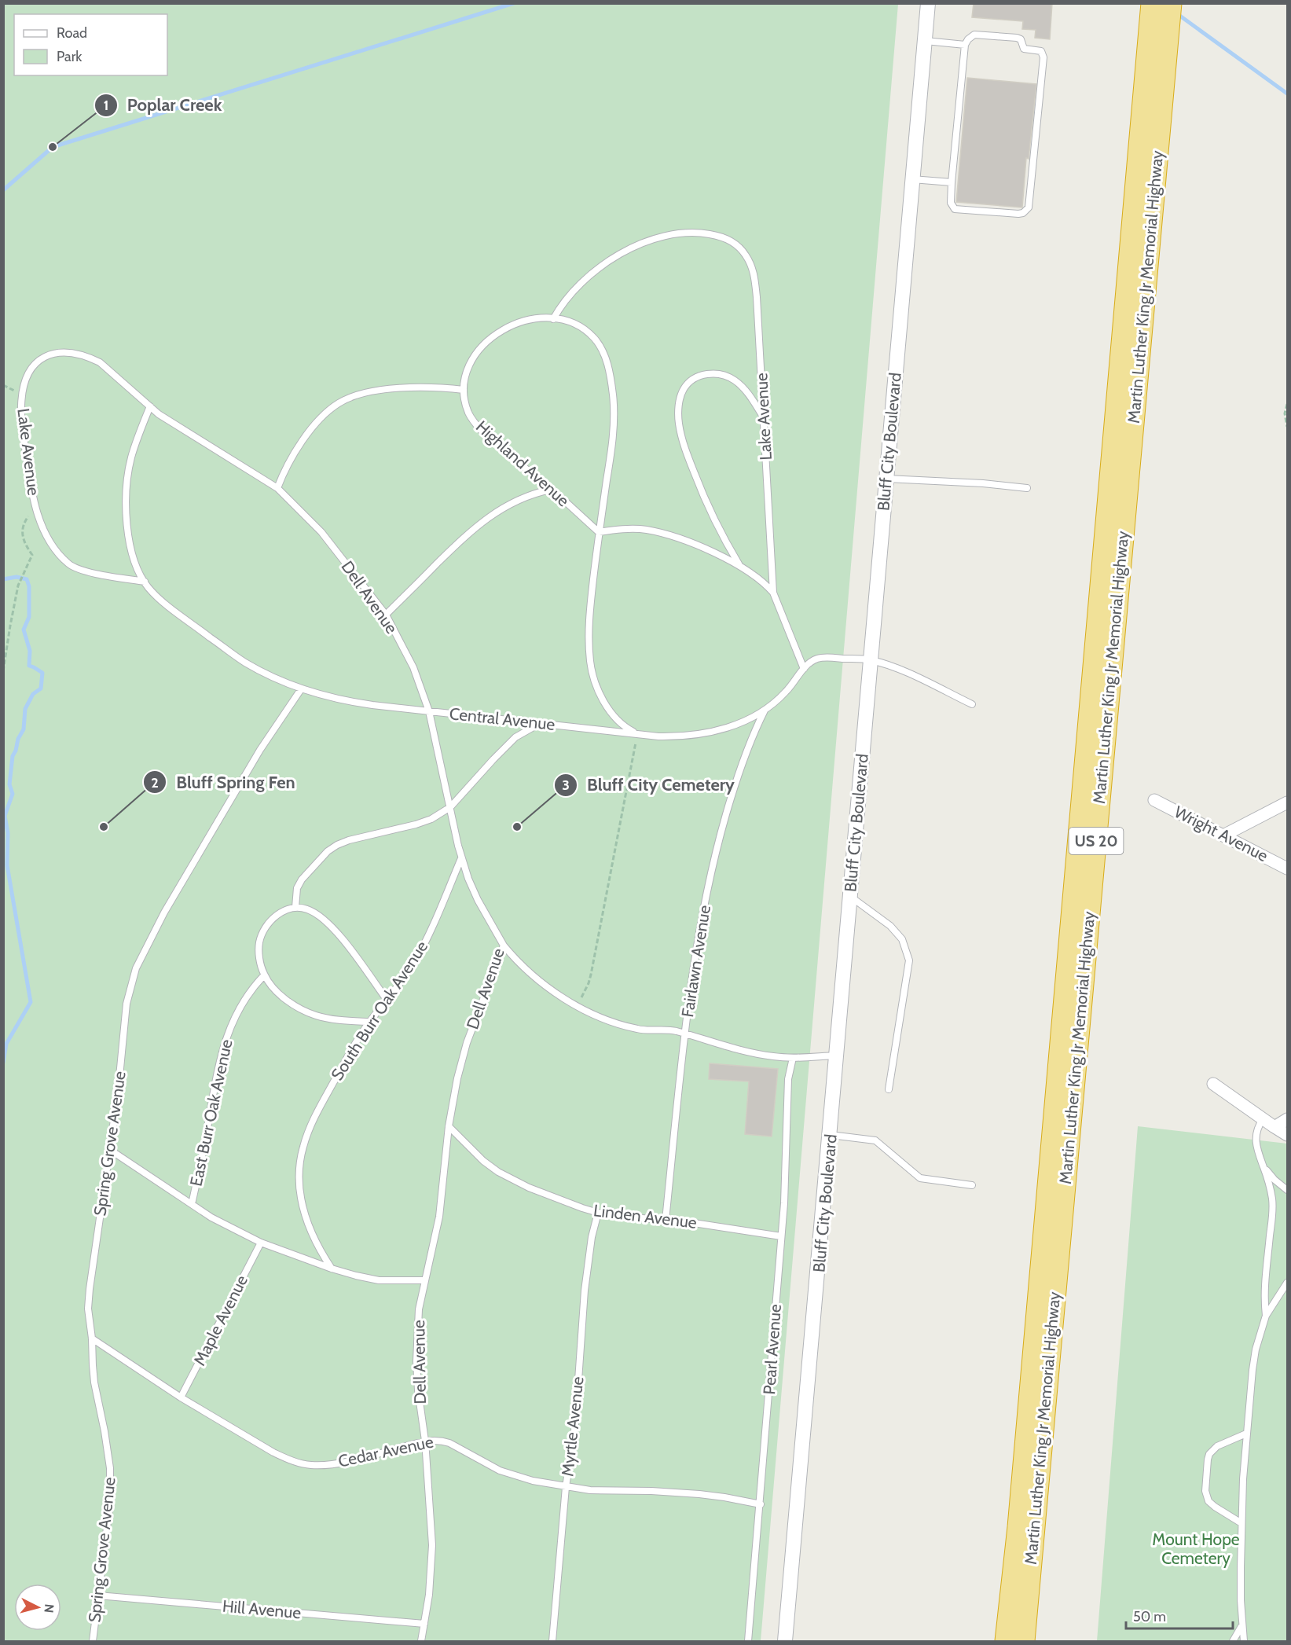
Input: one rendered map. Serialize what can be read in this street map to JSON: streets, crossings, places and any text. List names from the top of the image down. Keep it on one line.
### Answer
{"streets":{"highway":["Martin Luther King Jr Memorial Highway","US 20"],"street":["Bluff City Boulevard","Wright Avenue"],"lane":["Lake Avenue","Highland Avenue","Dell Avenue","Central Avenue","Fairlawn Avenue","South Burr Oak Avenue","East Burr Oak Avenue","Spring Grove Avenue","Linden Avenue","Maple Avenue","Pearl Avenue","Myrtle Avenue","Cedar Avenue","Hill Avenue"]},"crossings":[["Lake Avenue","Highland Avenue"],["Lake Avenue","Dell Avenue"],["Lake Avenue","Central Avenue"],["Bluff City Boulevard","Central Avenue"],["Highland Avenue","Central Avenue"],["Dell Avenue","Central Avenue"],["Dell Avenue","South Burr Oak Avenue"],["Dell Avenue","Linden Avenue"],["Dell Avenue","Cedar Avenue"],["Dell Avenue","Hill Avenue"],["Central Avenue","Fairlawn Avenue"],["Central Avenue","Spring Grove Avenue"],["Fairlawn Avenue","Linden Avenue"],["Spring Grove Avenue","Cedar Avenue"],["Spring Grove Avenue","Hill Avenue"],["Linden Avenue","Pearl Avenue"],["Linden Avenue","Myrtle Avenue"],["Maple Avenue","Cedar Avenue"],["Pearl Avenue","Cedar Avenue"],["Myrtle Avenue","Cedar Avenue"]],"parks":["Mount Hope Cemetery"],"places":["Poplar Creek","Bluff Spring Fen","Bluff City Cemetery"],"legend":["Road","Park"],"scale_bar":"50 m","north":"right"}
